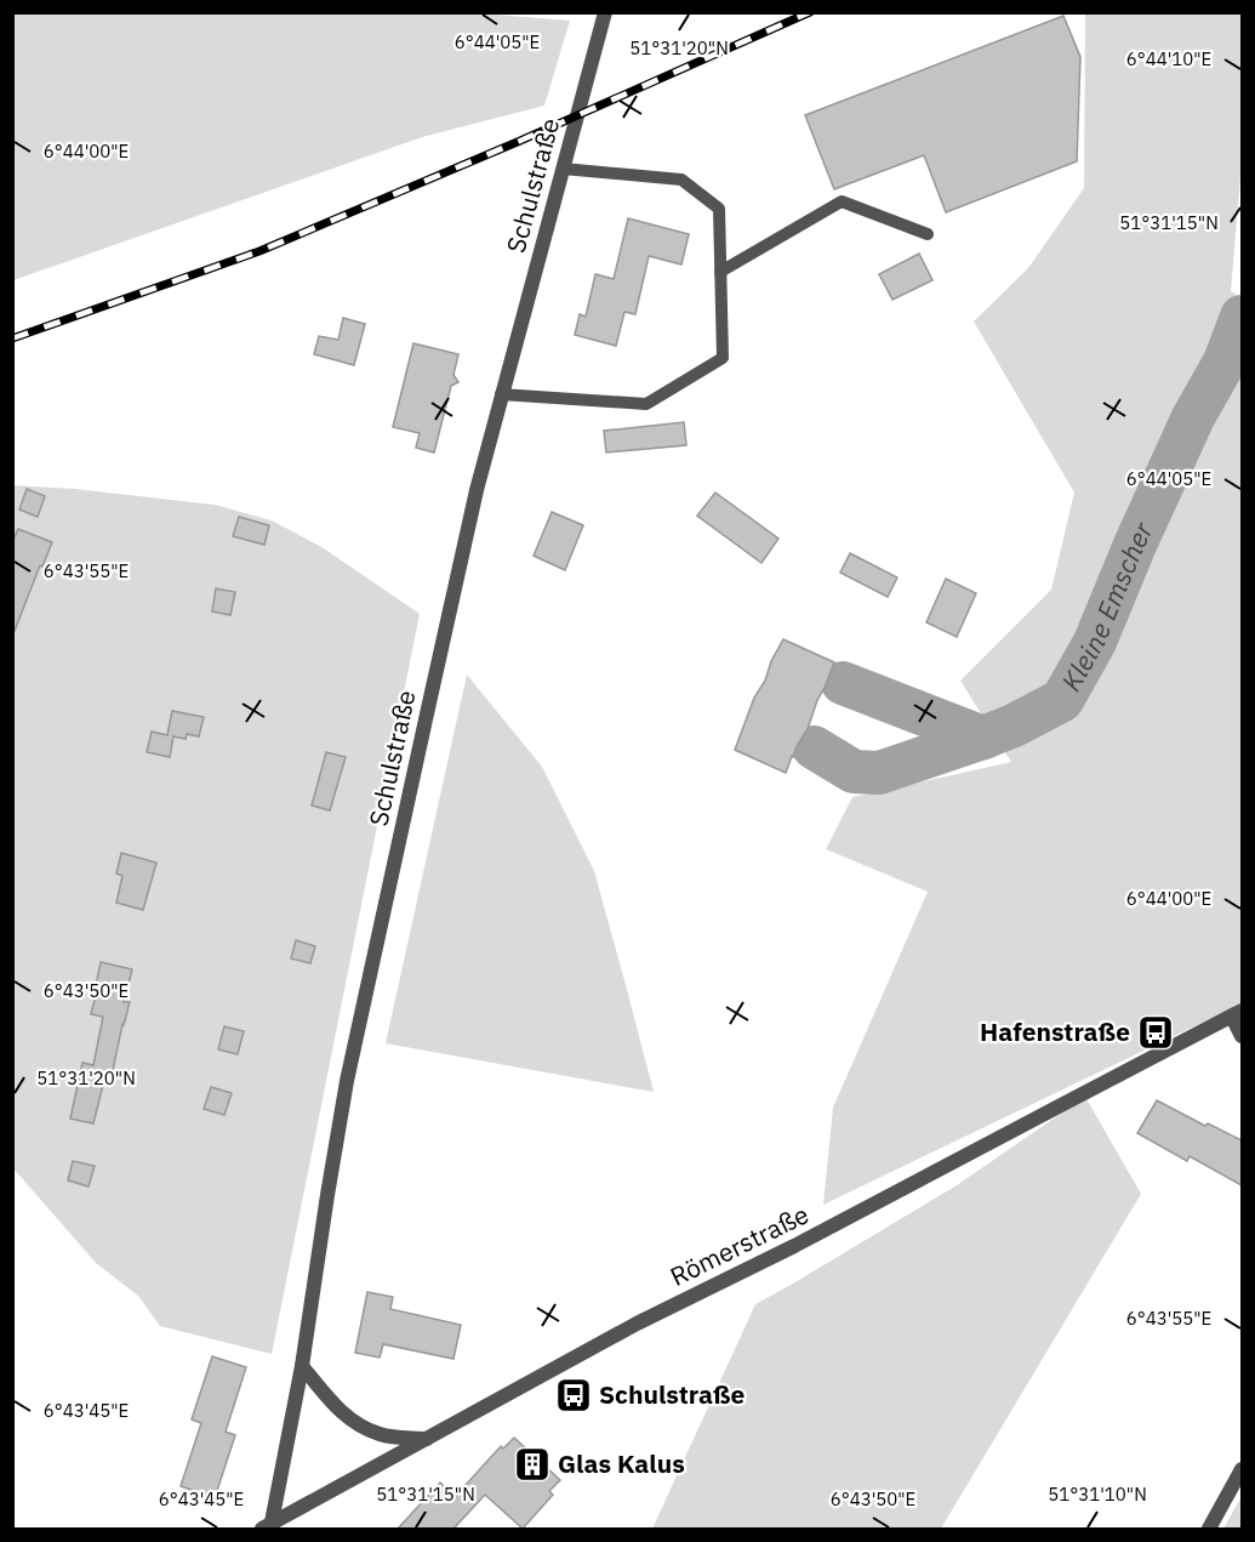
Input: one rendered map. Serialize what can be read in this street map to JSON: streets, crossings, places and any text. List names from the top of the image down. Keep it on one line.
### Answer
{"streets":{"street":["Schulstraße","Römerstraße"]},"crossings":[["Schulstraße","Römerstraße"]],"water":["Kleine Emscher"],"places":{"bus stop":["Hafenstraße","Schulstraße"],"building":["Glas Kalus"]},"coordinates":["6°44'05\"E","51°31'20\"N","6°44'10\"E","6°44'00\"E","51°31'15\"N","6°43'55\"E","6°43'50\"E","6°43'45\"E","51°31'10\"N"]}
